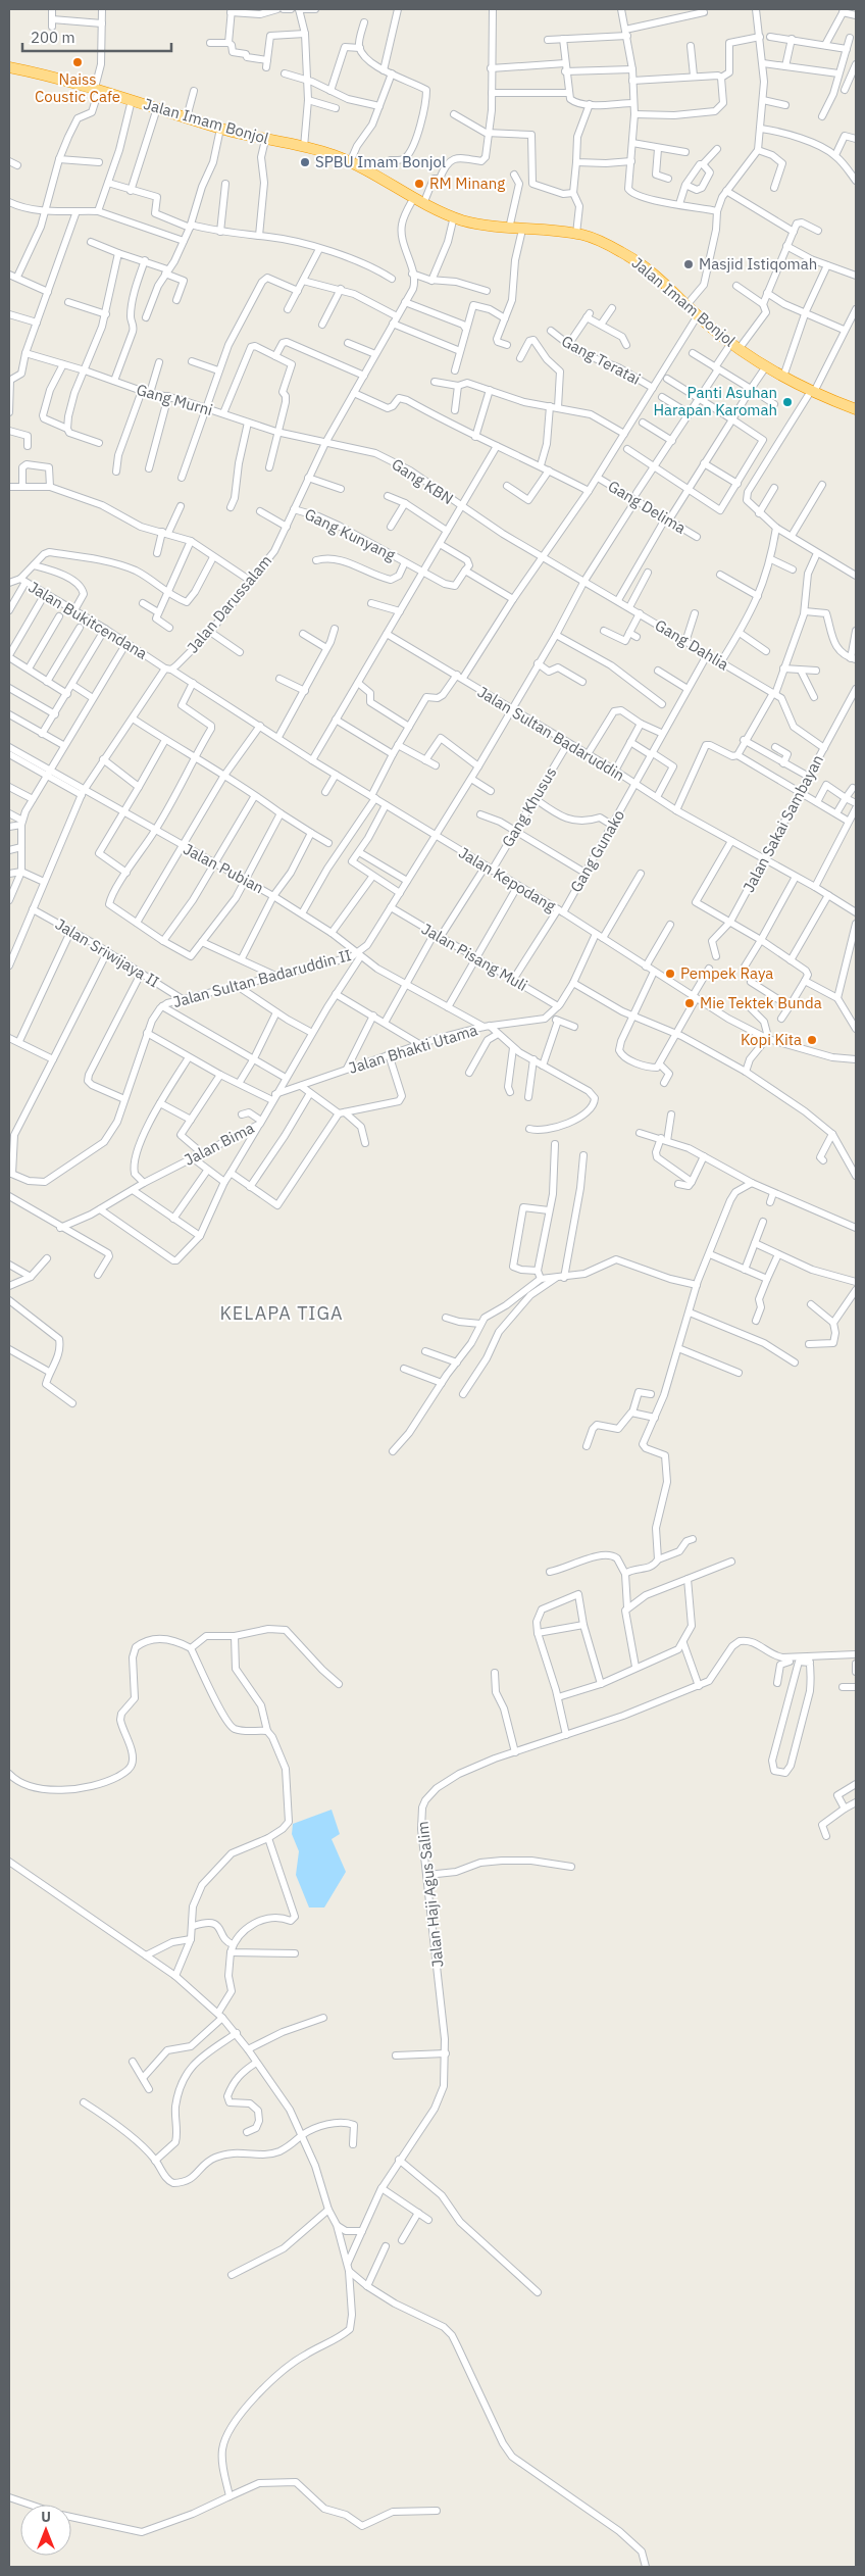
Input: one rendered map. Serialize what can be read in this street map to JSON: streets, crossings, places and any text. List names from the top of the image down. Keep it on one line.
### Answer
{"streets":{"highway":["Jalan Imam Bonjol"],"street":["Gang Teratai","Gang Murni","Gang KBN","Gang Delima","Gang Kunyang","Jalan Darussalam","Jalan Bukitcendana","Gang Dahlia","Jalan Sultan Badaruddin","Gang Khusus","Jalan Sakai Sambayan","Gang Gunako","Jalan Pubian","Jalan Kepodang","Jalan Sriwijaya II","Jalan Pisang Muli","Jalan Sultan Badaruddin II","Jalan Bhakti Utama","Jalan Bima","Jalan Haji Agus Salim"]},"crossings":[["Jalan Imam Bonjol","Jalan Darussalam"],["Jalan Imam Bonjol","Jalan Sultan Badaruddin"],["Jalan Imam Bonjol","Jalan Sultan Badaruddin II"],["Gang Teratai","Jalan Sultan Badaruddin"],["Gang Murni","Gang KBN"],["Gang Murni","Jalan Darussalam"],["Gang KBN","Jalan Darussalam"],["Gang KBN","Gang Dahlia"],["Gang KBN","Jalan Sultan Badaruddin"],["Gang Delima","Jalan Sultan Badaruddin"],["Gang Delima","Jalan Sultan Badaruddin II"],["Gang Kunyang","Jalan Darussalam"],["Jalan Darussalam","Jalan Bukitcendana"],["Jalan Darussalam","Jalan Pubian"],["Jalan Darussalam","Jalan Kepodang"],["Jalan Darussalam","Jalan Sriwijaya II"],["Jalan Bukitcendana","Jalan Kepodang"],["Gang Dahlia","Jalan Sultan Badaruddin"],["Gang Dahlia","Jalan Sakai Sambayan"],["Gang Dahlia","Gang Gunako"],["Gang Dahlia","Jalan Sultan Badaruddin II"],["Jalan Sultan Badaruddin","Gang Khusus"],["Jalan Sultan Badaruddin","Jalan Sakai Sambayan"],["Jalan Sultan Badaruddin","Gang Gunako"],["Jalan Sultan Badaruddin","Jalan Sultan Badaruddin II"],["Gang Khusus","Jalan Pubian"],["Gang Khusus","Jalan Kepodang"],["Gang Khusus","Jalan Pisang Muli"],["Gang Gunako","Jalan Kepodang"],["Gang Gunako","Jalan Pisang Muli"],["Jalan Pubian","Jalan Sultan Badaruddin II"],["Jalan Pubian","Jalan Bhakti Utama"],["Jalan Pubian","Jalan Bima"],["Jalan Kepodang","Jalan Sultan Badaruddin II"],["Jalan Sriwijaya II","Jalan Sultan Badaruddin II"],["Jalan Pisang Muli","Jalan Sultan Badaruddin II"],["Jalan Sultan Badaruddin II","Jalan Bima"],["Jalan Bhakti Utama","Jalan Bima"]],"districts":["KELAPA TIGA"],"places":["Naiss Coustic Cafe","SPBU Imam Bonjol","RM Minang","Masjid Istiqomah","Panti Asuhan Harapan Karomah","Pempek Raya","Mie Tektek Bunda","Kopi Kita"],"scale_bar":"200 m","north":"top"}
